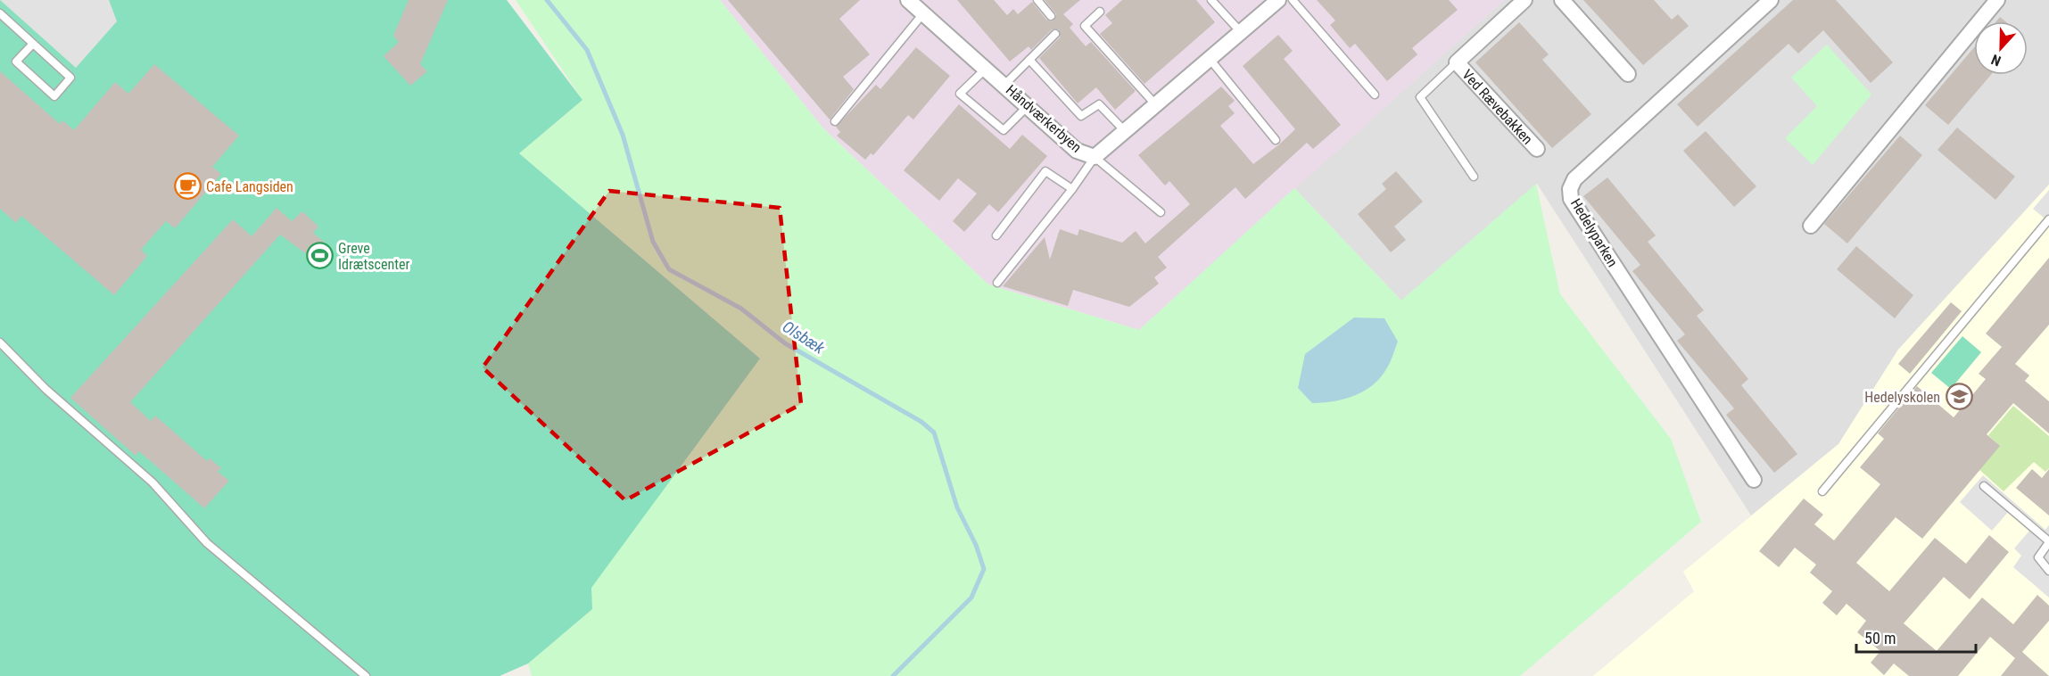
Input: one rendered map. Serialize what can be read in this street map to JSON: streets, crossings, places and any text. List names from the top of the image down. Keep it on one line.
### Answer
{"streets":{"street":["Ved Rævebakken","Håndværkerbyen","Hedelyparken"]},"water":["Olsbæk"],"places":{"cafe":["Cafe Langsiden"],"sports":["Greve Idrætscenter"],"school or university":["Hedelyskolen"]},"scale_bar":"50 m","north":"bottom"}
